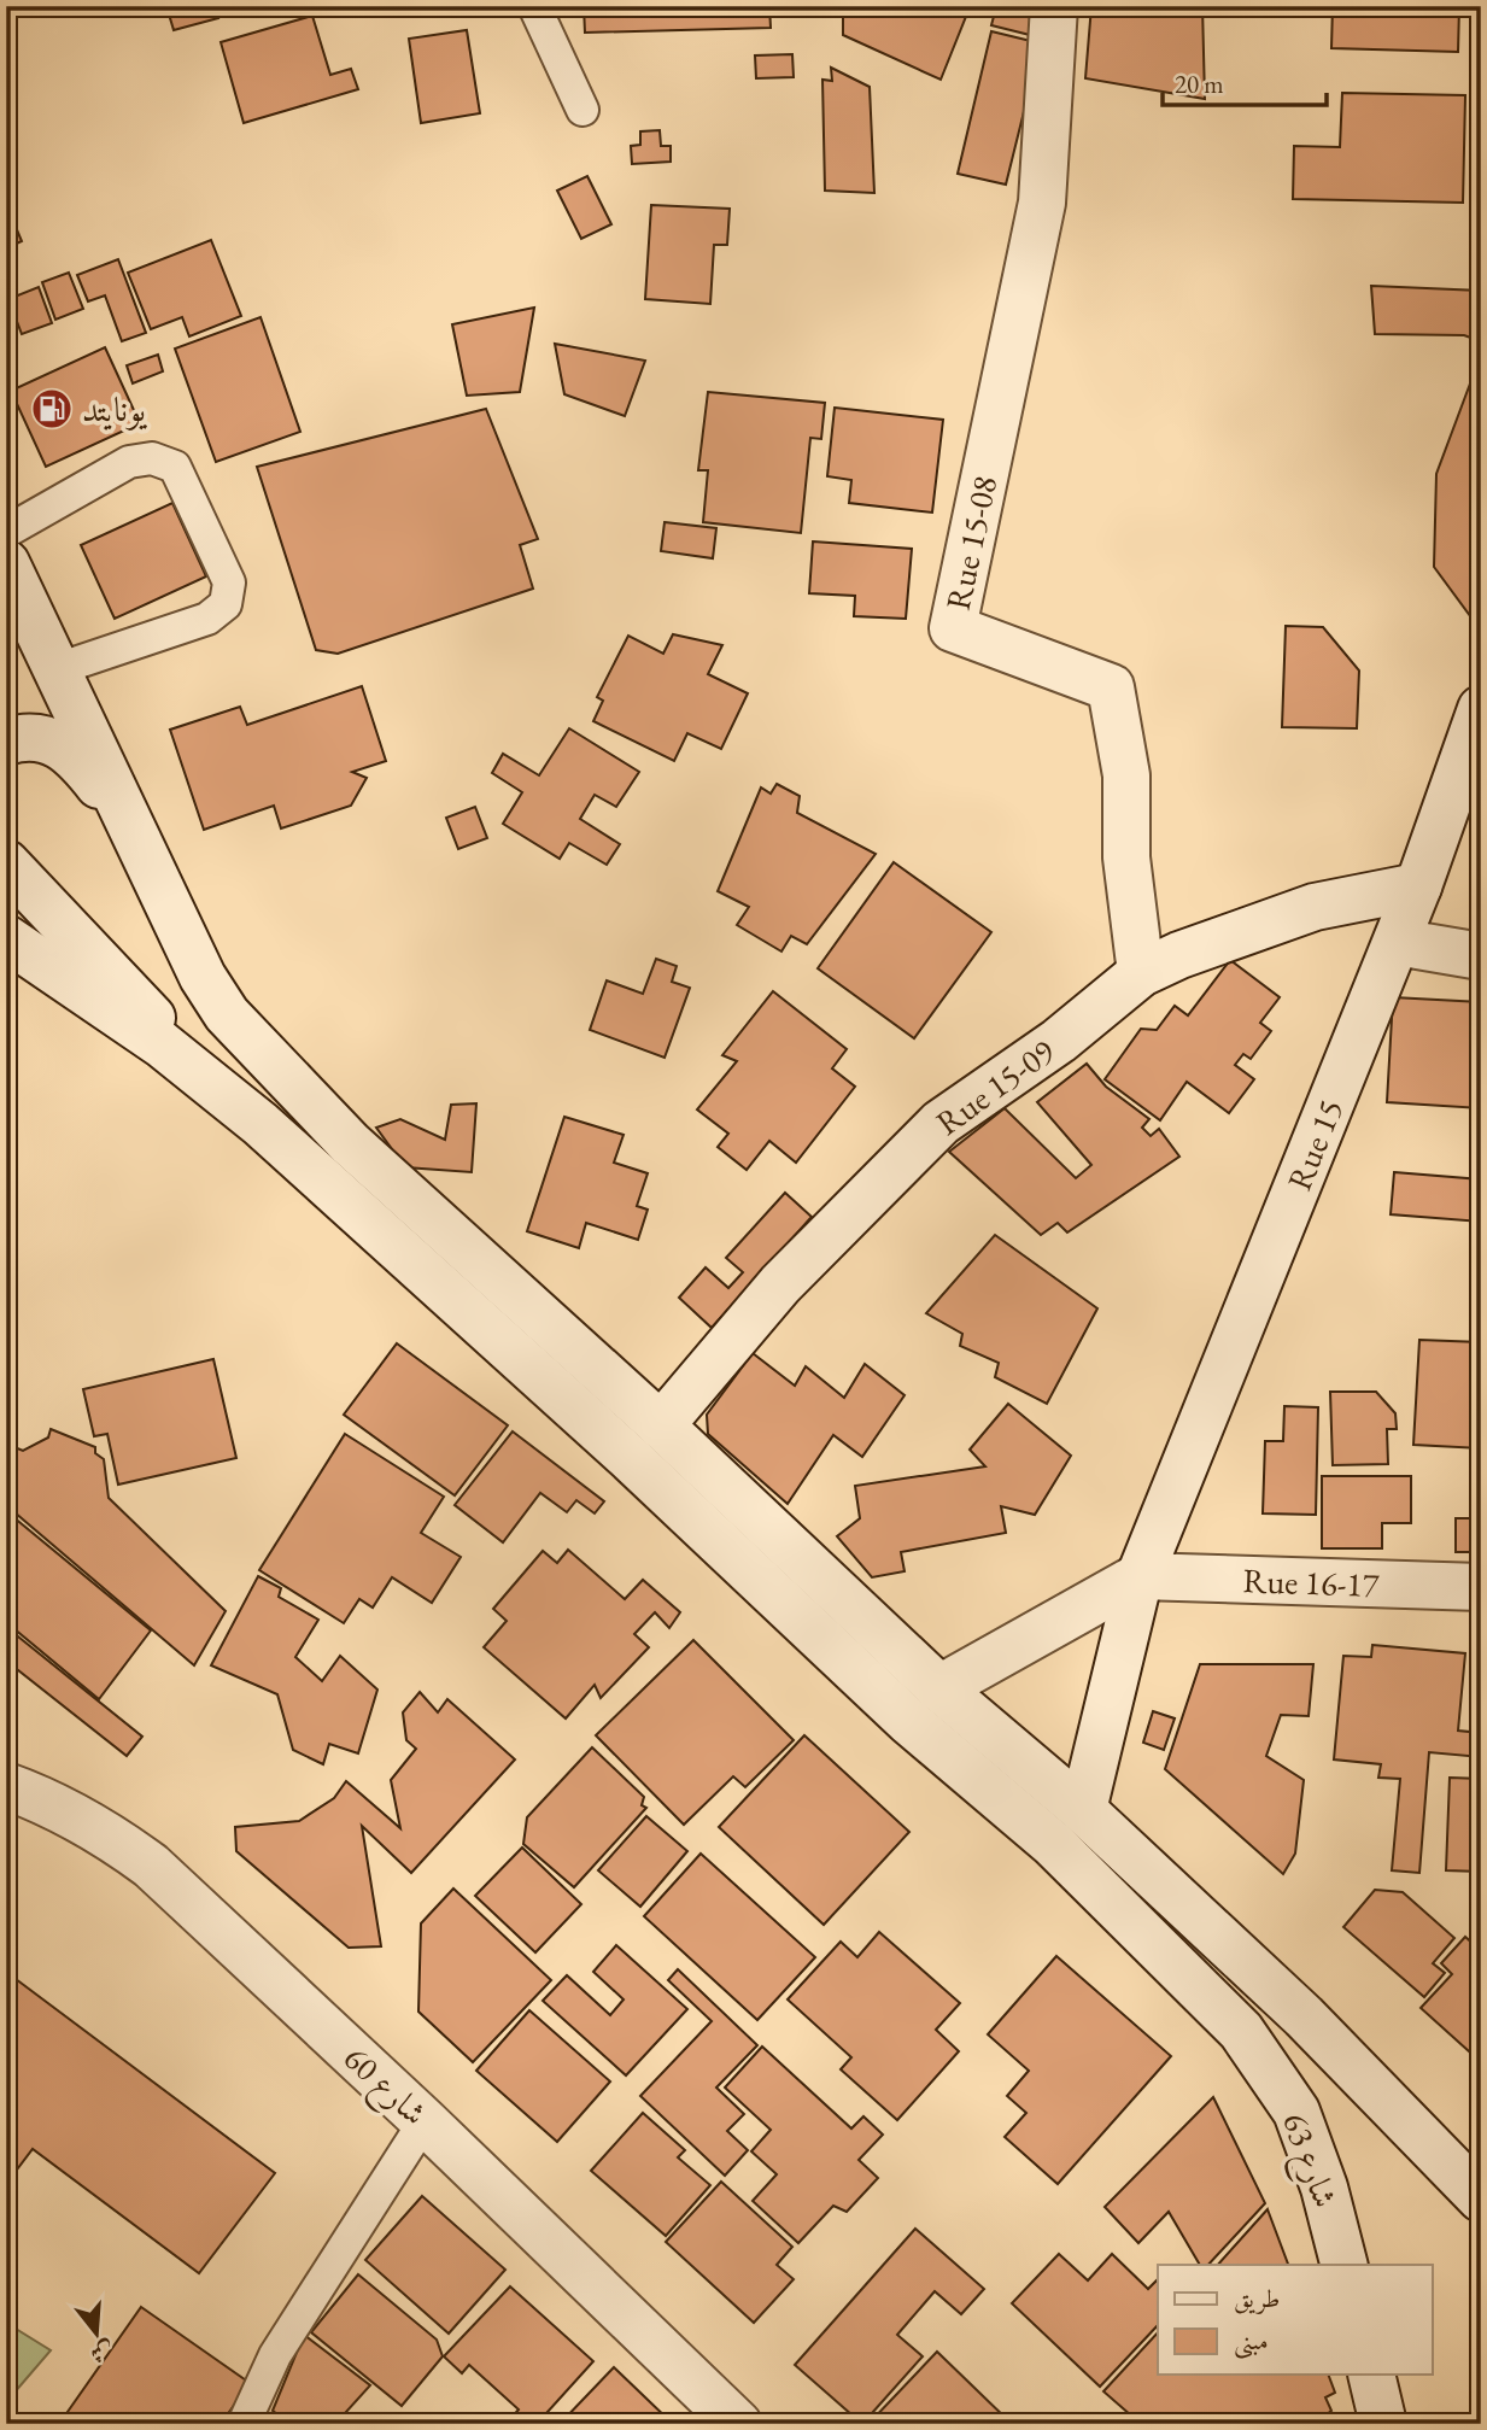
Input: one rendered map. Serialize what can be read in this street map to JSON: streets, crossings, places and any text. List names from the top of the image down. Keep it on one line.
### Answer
{"streets":{"street":["Rue 15-08","Rue 15-09","Rue 15","Rue 16-17","شارع 60","شارع 63"]},"crossings":[["Rue 15-08","Rue 15-09"],["Rue 15-09","Rue 15"],["Rue 15","Rue 16-17"]],"places":{"fuel station":["يونايتد"]},"legend":["طريق","مبنى"],"scale_bar":"20 m","north":"bottom"}
